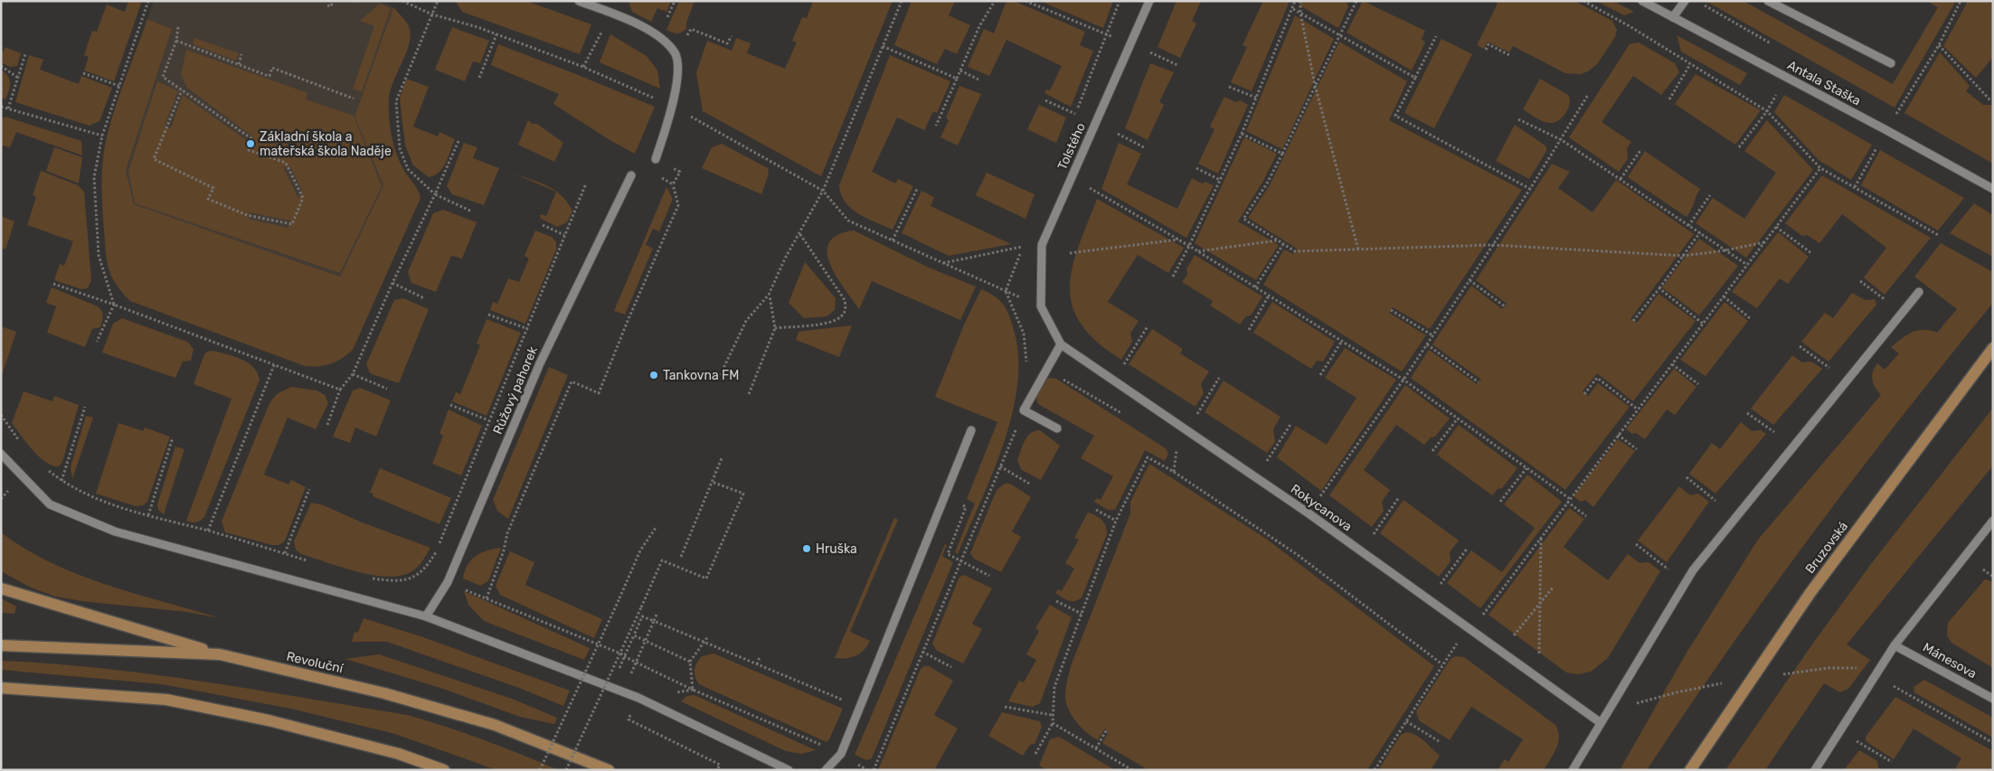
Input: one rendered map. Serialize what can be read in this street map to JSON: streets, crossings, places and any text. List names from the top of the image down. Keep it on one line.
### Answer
{"streets":{"main road":["Bruzovská","Revoluční"],"street":["Antala Staška","Tolstého","Růžový pahorek","Rokycanova","Mánesova"]},"crossings":[["Tolstého","Rokycanova"]],"places":["Základní škola a mateřská škola Naděje","Tankovna FM","Hruška"]}
